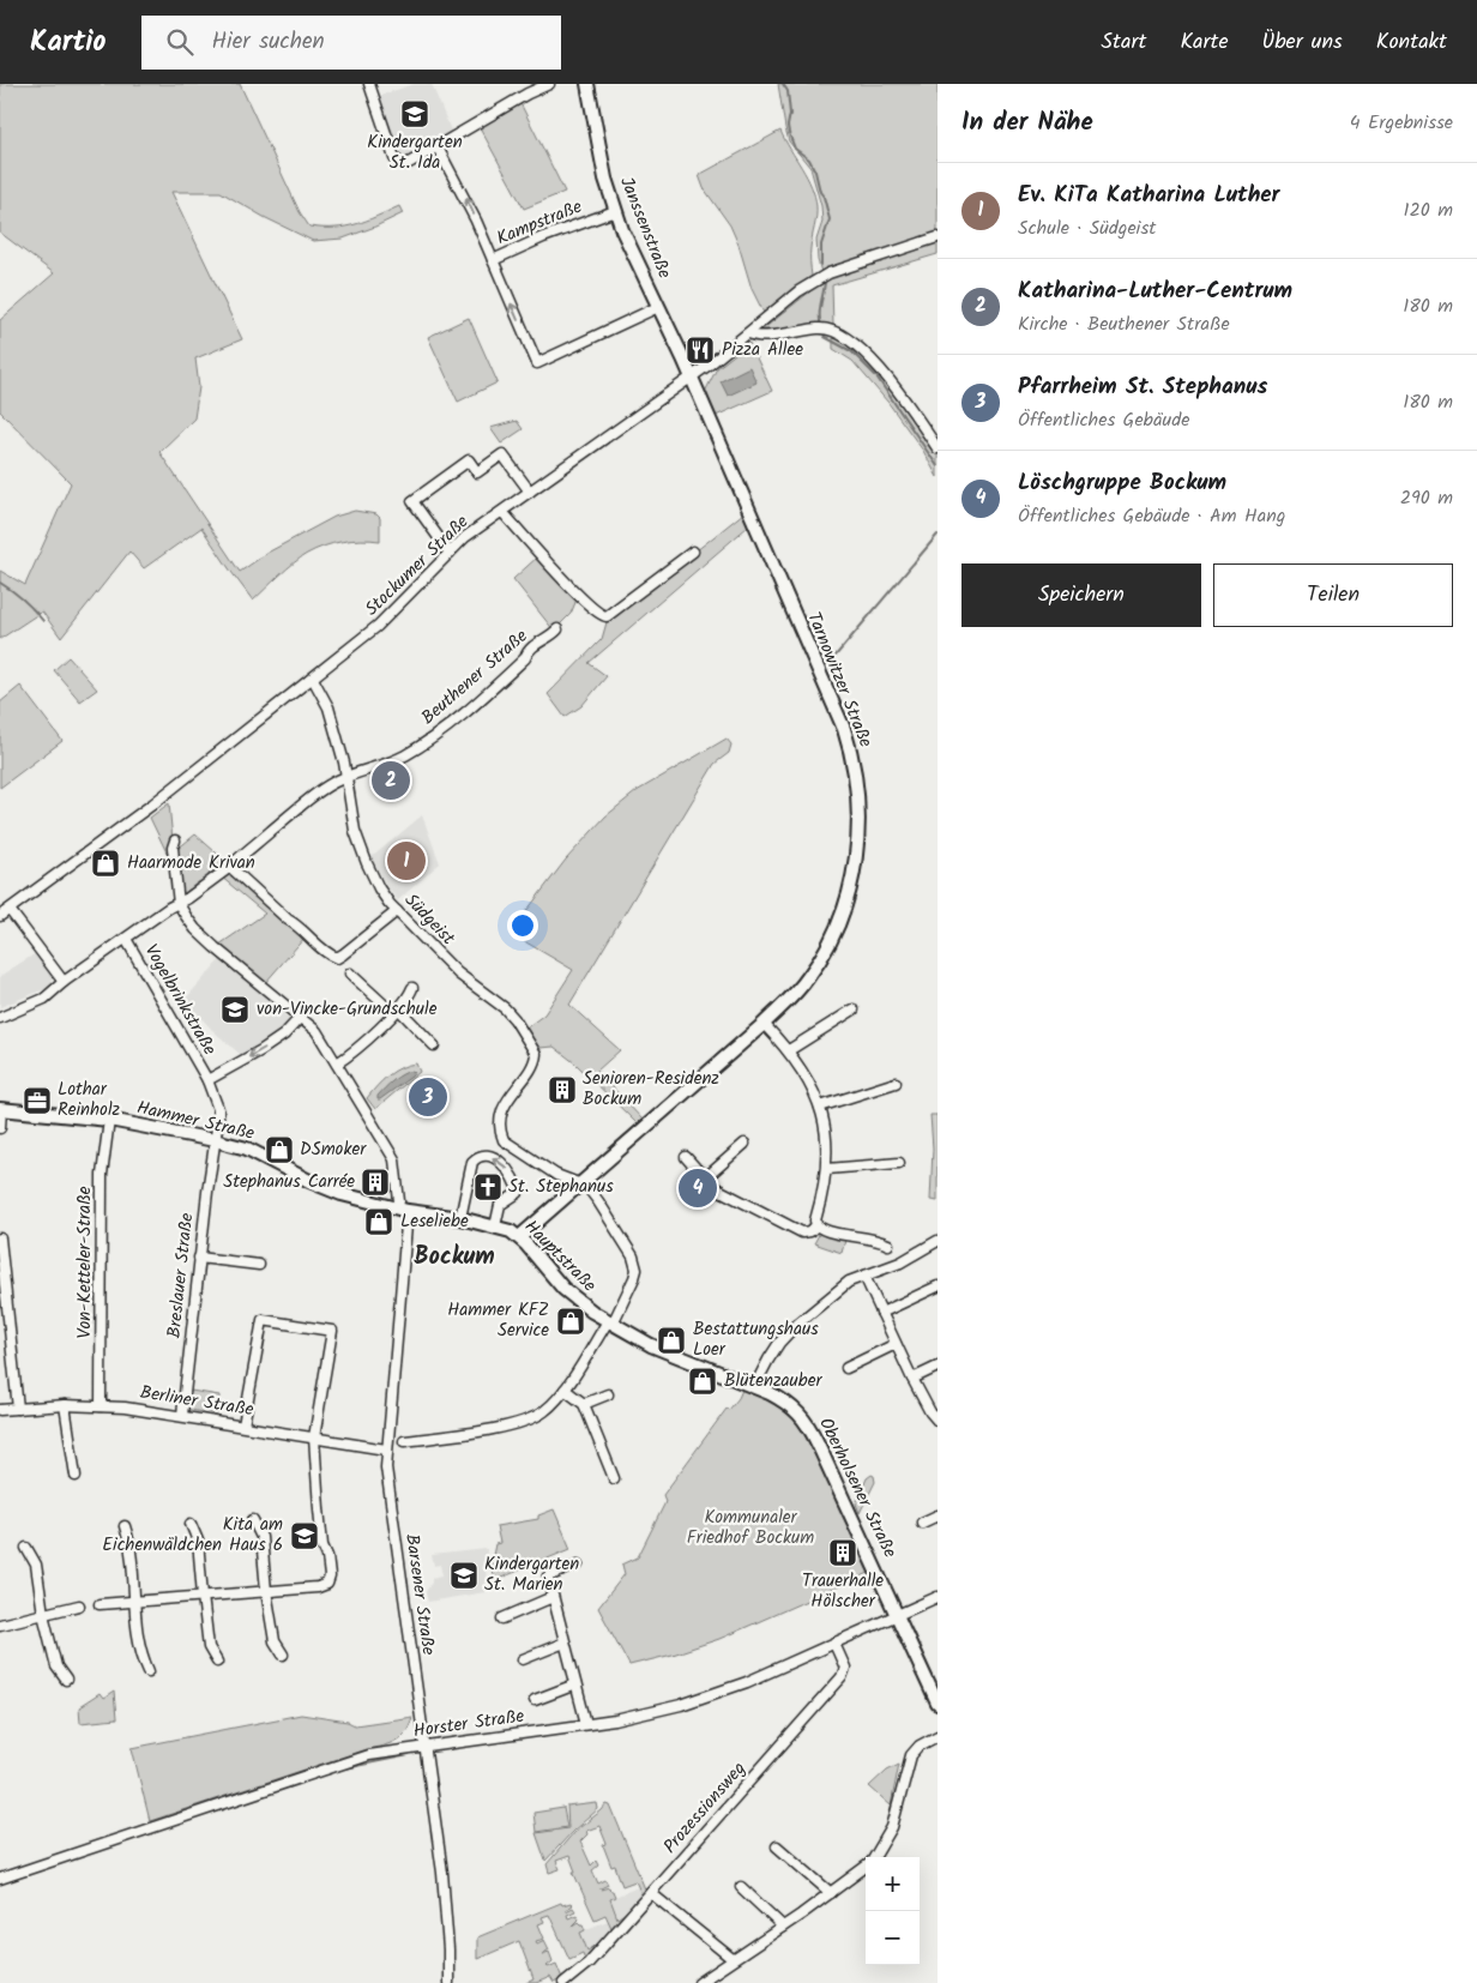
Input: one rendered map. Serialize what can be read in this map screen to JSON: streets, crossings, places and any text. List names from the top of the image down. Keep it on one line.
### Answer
{"streets":{"main road":["Janssenstraße","Tarnowitzer Straße","Hammer Straße","Hauptstraße","Oberholsener Straße"],"street":["Kampstraße","Stockumer Straße","Beuthener Straße","Südgeist","Vogelbrinkstraße","Von-Ketteler-Straße","Breslauer Straße","Berliner Straße","Barsener Straße","Horster Straße","Prozessionsweg"]},"crossings":[["Kampstraße","Janssenstraße"],["Janssenstraße","Stockumer Straße"],["Janssenstraße","Tarnowitzer Straße"],["Stockumer Straße","Tarnowitzer Straße"],["Stockumer Straße","Südgeist"],["Beuthener Straße","Südgeist"],["Beuthener Straße","Vogelbrinkstraße"],["Tarnowitzer Straße","Südgeist"],["Tarnowitzer Straße","Hauptstraße"],["Vogelbrinkstraße","Hammer Straße"],["Vogelbrinkstraße","Breslauer Straße"],["Vogelbrinkstraße","Barsener Straße"],["Hammer Straße","Hauptstraße"],["Hammer Straße","Von-Ketteler-Straße"],["Hammer Straße","Breslauer Straße"],["Hammer Straße","Barsener Straße"],["Hauptstraße","Oberholsener Straße"],["Hauptstraße","Barsener Straße"],["Von-Ketteler-Straße","Berliner Straße"],["Breslauer Straße","Berliner Straße"],["Berliner Straße","Barsener Straße"],["Oberholsener Straße","Horster Straße"],["Barsener Straße","Horster Straße"],["Horster Straße","Prozessionsweg"]],"one_way":["Kampstraße"],"districts":["Bockum"],"parks":["Kommunaler Friedhof Bockum"],"places":{"school or university":["Kindergarten St. Ida","von-Vincke-Grundschule","Kita am Eichenwäldchen Haus 6","Kindergarten St. Marien"],"restaurant":["Pizza Allee"],"shop":["Haarmode Krivan","DSmoker","Leseliebe","Hammer KFZ Service","Bestattungshaus Loer","Blütenzauber"],"building":["Senioren-Residenz Bockum","Stephanus Carrée","Trauerhalle Hölscher"],"office":["Lothar Reinholz"],"church":["St. Stephanus"]},"page":{"header":"Kartio","search":"Hier suchen","nav":["Start","Karte","Über uns","Kontakt"],"heading":["In der Nähe","4 Ergebnisse"],"list":[{"mark":"1","name":"Ev. KiTa Katharina Luther","note":"Schule · Südgeist","value":"120 m"},{"mark":"2","name":"Katharina-Luther-Centrum","note":"Kirche · Beuthener Straße","value":"180 m"},{"mark":"3","name":"Pfarrheim St. Stephanus","note":"Öffentliches Gebäude","value":"180 m"},{"mark":"4","name":"Löschgruppe Bockum","note":"Öffentliches Gebäude · Am Hang","value":"290 m"}],"buttons":["Speichern","Teilen"],"pins":["2","1","3","4"],"map_buttons":["+","−"]}}
